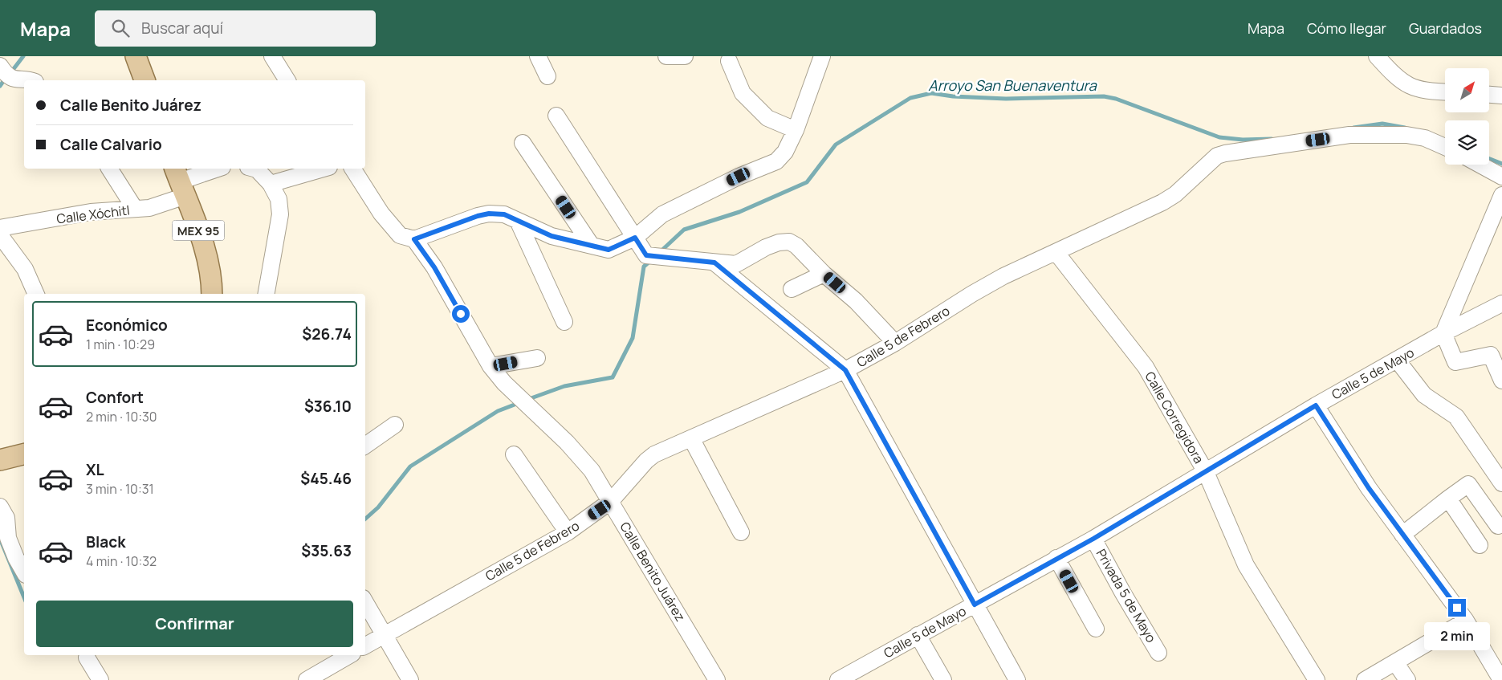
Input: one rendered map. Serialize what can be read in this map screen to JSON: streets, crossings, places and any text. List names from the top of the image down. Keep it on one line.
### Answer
{"streets":{"main road":["MEX 95"],"street":["Calle Xóchitl","Calle 5 de Febrero","Calle 5 de Mayo","Calle Corregidora","Calle Benito Juárez","Privada 5 de Mayo"]},"crossings":[["Calle Xóchitl","MEX 95"],["Calle 5 de Febrero","Calle Corregidora"],["Calle 5 de Febrero","Calle Benito Juárez"],["Calle 5 de Mayo","Calle Corregidora"],["Calle 5 de Mayo","Privada 5 de Mayo"]],"water":["Arroyo San Buenaventura"],"north":"top right","page":{"header":"Mapa","search":"Buscar aquí","nav":["Mapa","Cómo llegar","Guardados"],"banner":["Calle Benito Juárez","Calle Calvario"],"list":[{"name":"Económico","note":"1 min · 10:29","value":"$26.74"},{"name":"Confort","note":"2 min · 10:30","value":"$36.10"},{"name":"XL","note":"3 min · 10:31","value":"$45.46"},{"name":"Black","note":"4 min · 10:32","value":"$35.63"}],"buttons":"Confirmar","bubble":"2 min"}}
